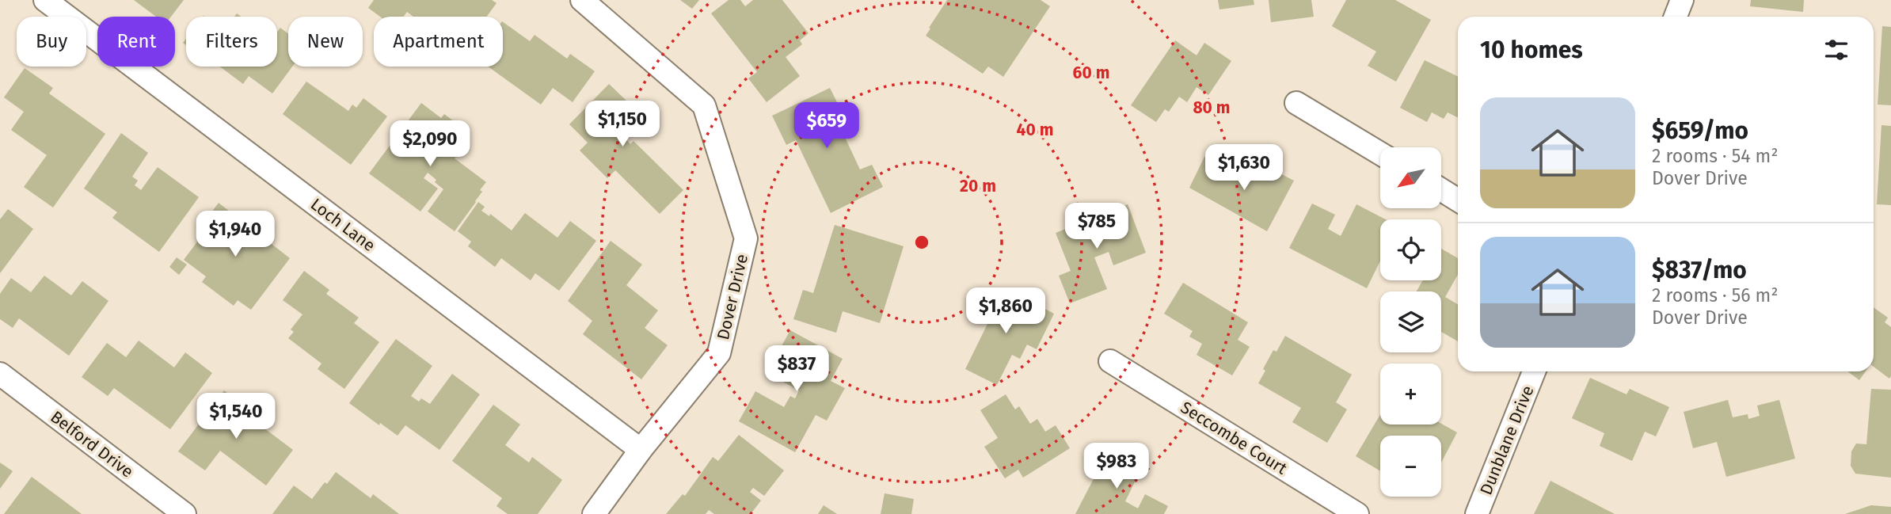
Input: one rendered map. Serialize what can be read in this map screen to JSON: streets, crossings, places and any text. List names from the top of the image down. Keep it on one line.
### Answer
{"streets":{"street":["Loch Lane","Dover Drive","Seccombe Court","Dunblane Drive","Belford Drive"]},"crossings":[["Loch Lane","Dover Drive"]],"north":"bottom left","page":{"chip":["Buy","Rent","Filters","New","Apartment"],"heading":"10 homes","list":[{"name":"$659/mo","note":"2 rooms · 54 m² · Dover Drive"},{"name":"$837/mo","note":"2 rooms · 56 m² · Dover Drive"}],"price":["$1,150","$659","$2,090","$1,630","$785","$1,940","$1,860","$837","$1,540","$983"],"map_buttons":["+","−"]},"rings":["60 m","80 m","40 m","20 m"]}
